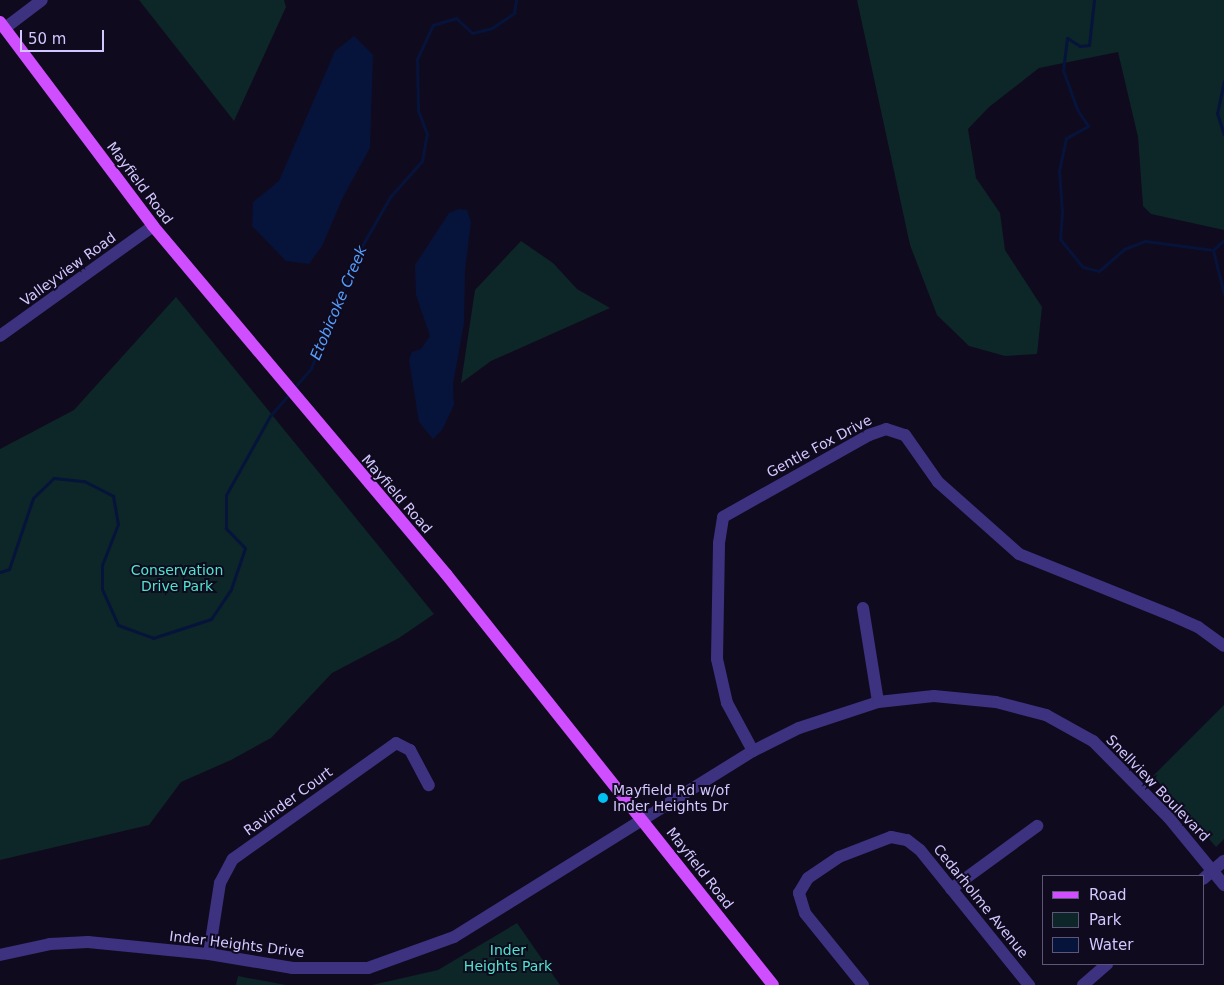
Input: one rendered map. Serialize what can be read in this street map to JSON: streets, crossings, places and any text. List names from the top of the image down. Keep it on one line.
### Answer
{"streets":{"main road":["Mayfield Road"],"street":["Valleyview Road","Gentle Fox Drive","Snellview Boulevard","Ravinder Court","Cedarholme Avenue","Inder Heights Drive"]},"crossings":[["Mayfield Road","Valleyview Road"],["Mayfield Road","Snellview Boulevard"],["Mayfield Road","Inder Heights Drive"],["Gentle Fox Drive","Snellview Boulevard"],["Snellview Boulevard","Inder Heights Drive"],["Ravinder Court","Inder Heights Drive"]],"water":["Etobicoke Creek"],"parks":["Conservation Drive Park","Inder Heights Park"],"places":["Mayfield Rd w/of Inder Heights Dr"],"legend":["Road","Park","Water"],"scale_bar":"50 m"}
